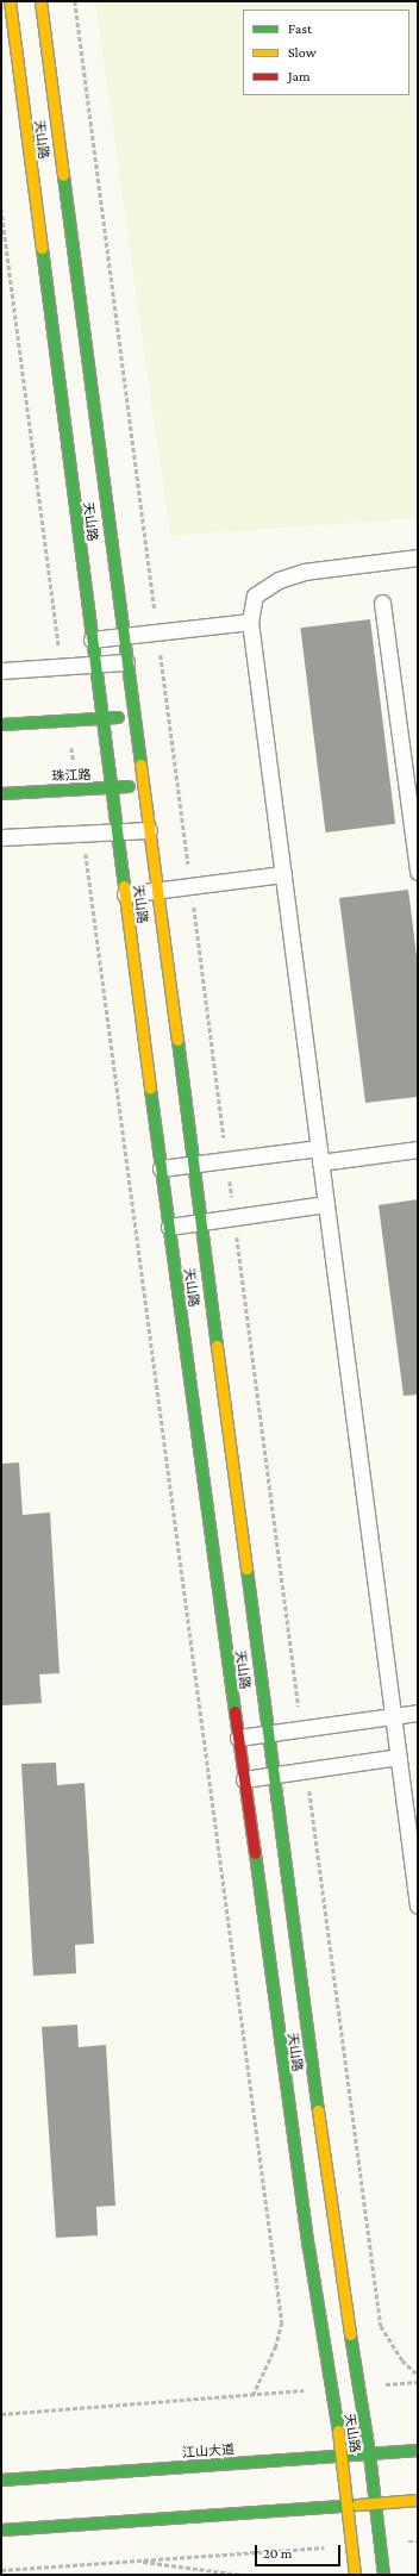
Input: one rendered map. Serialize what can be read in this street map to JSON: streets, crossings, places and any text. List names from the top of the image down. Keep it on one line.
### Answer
{"streets":{"street":["天山路","珠江路","江山大道"]},"crossings":[["天山路","珠江路"],["天山路","江山大道"]],"legend":["Fast","Slow","Jam"],"scale_bar":"20 m"}
